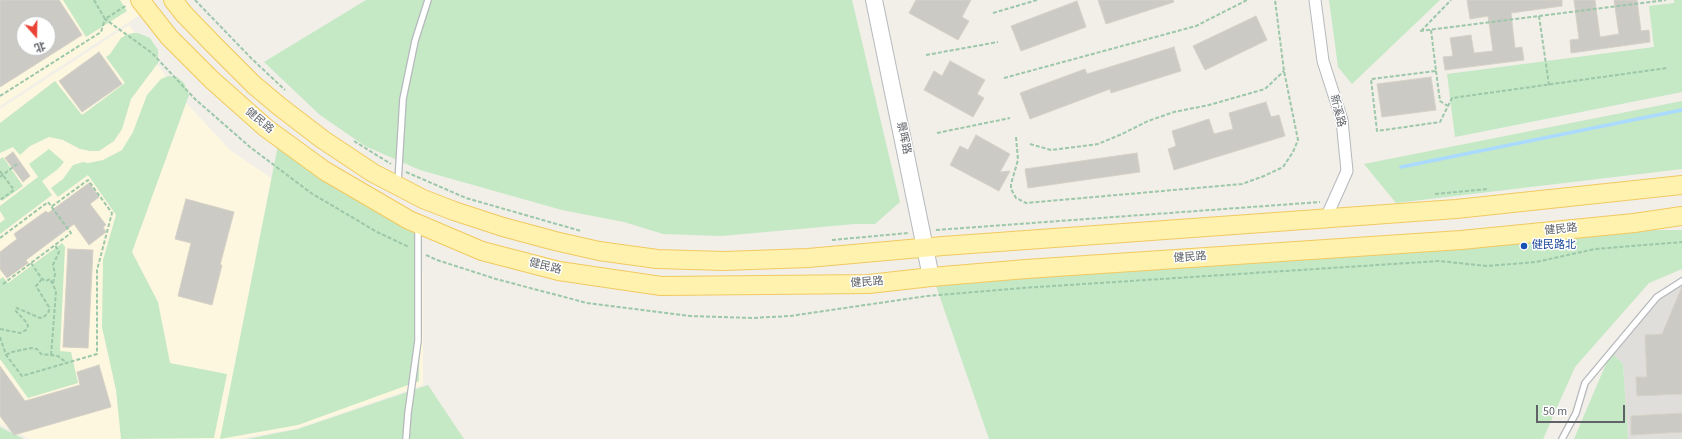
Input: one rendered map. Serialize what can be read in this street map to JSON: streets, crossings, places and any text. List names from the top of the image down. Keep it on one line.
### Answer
{"streets":{"main road":["健民路"],"street":["新溪路","景晖路"]},"crossings":[["健民路","景晖路"]],"places":["健民路北"],"scale_bar":"50 m","north":"bottom"}
